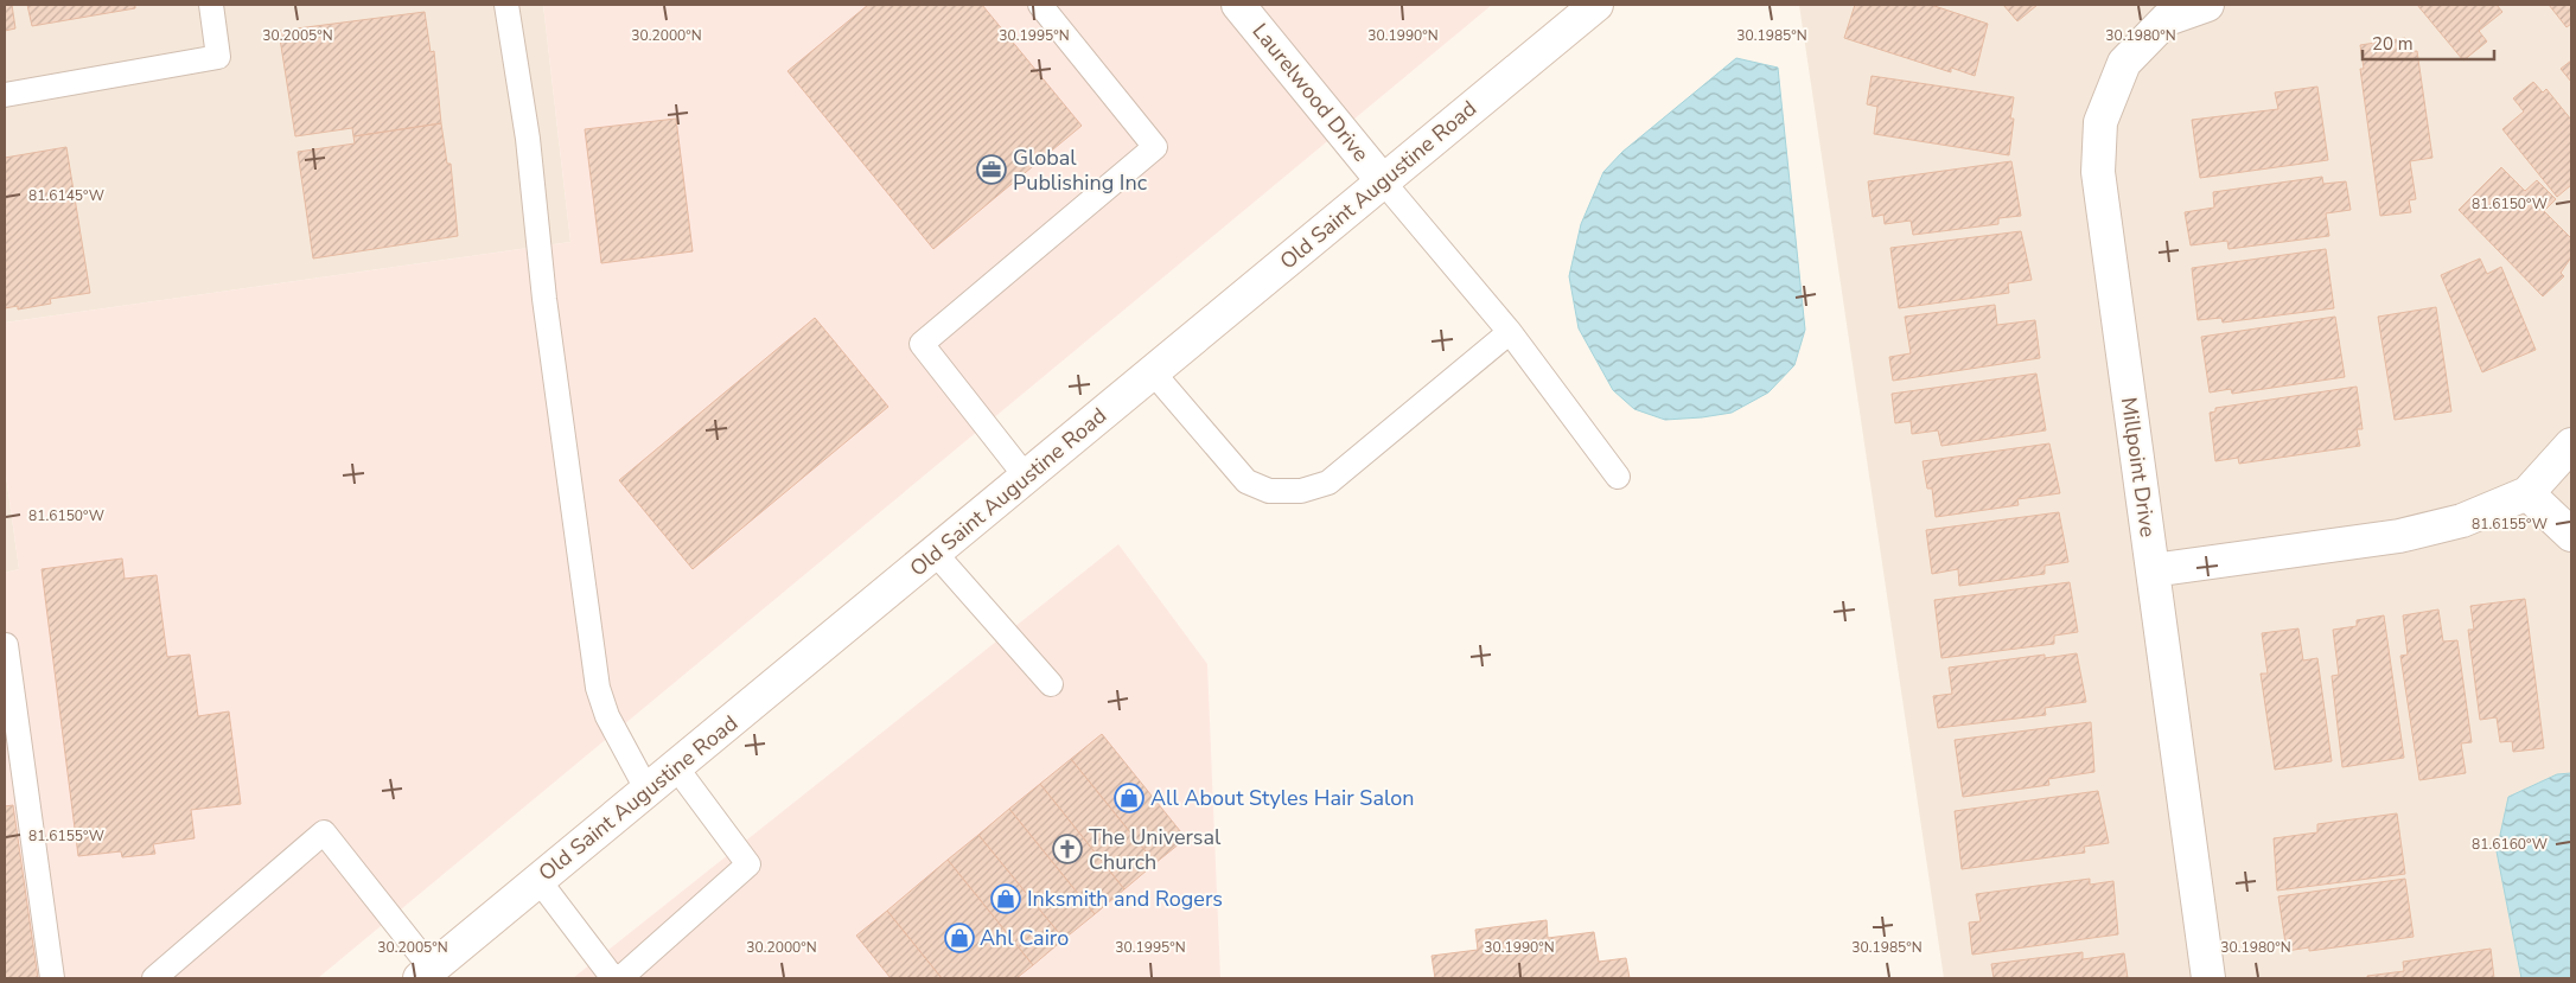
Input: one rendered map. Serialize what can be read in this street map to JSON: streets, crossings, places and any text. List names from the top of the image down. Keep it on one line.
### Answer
{"streets":{"street":["Laurelwood Drive","Old Saint Augustine Road","Millpoint Drive"]},"crossings":[["Laurelwood Drive","Old Saint Augustine Road"]],"places":{"office":["Global Publishing Inc"],"shop":["All About Styles Hair Salon","Inksmith and Rogers","Ahl Cairo"],"church":["The Universal Church"]},"scale_bar":"20 m","coordinates":["30.2005°N","30.2000°N","30.1995°N","30.1990°N","30.1985°N","30.1980°N","81.6145°W","81.6150°W","81.6155°W","81.6160°W"]}
